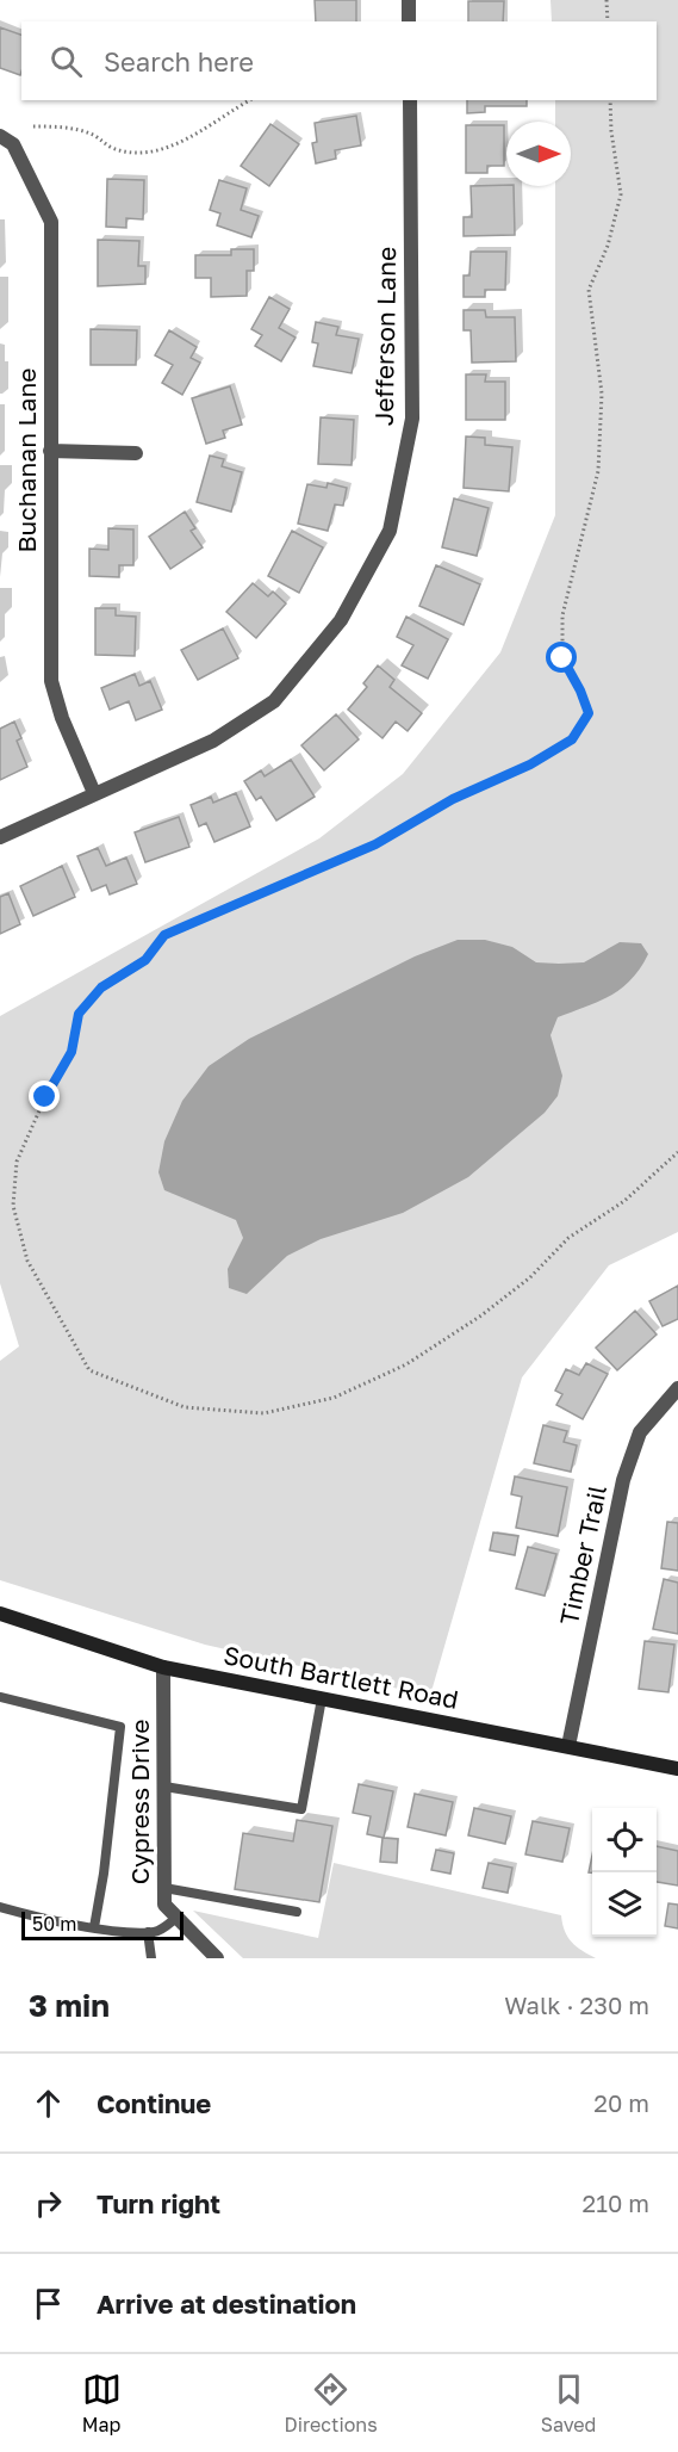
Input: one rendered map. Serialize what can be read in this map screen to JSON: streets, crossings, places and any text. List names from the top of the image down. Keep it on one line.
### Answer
{"streets":{"main road":["South Bartlett Road"],"street":["Jefferson Lane","Buchanan Lane","Timber Trail","Cypress Drive"]},"crossings":[["Jefferson Lane","Buchanan Lane"],["Timber Trail","South Bartlett Road"],["South Bartlett Road","Cypress Drive"]],"scale_bar":"50 m","north":"right","page":{"search":"Search here","scale":"50 m","heading":["3 min","Walk · 230 m"],"list":[["Continue","20 m"],["Turn right","210 m"],"Arrive at destination"],"nav":["Map","Directions","Saved"]}}
